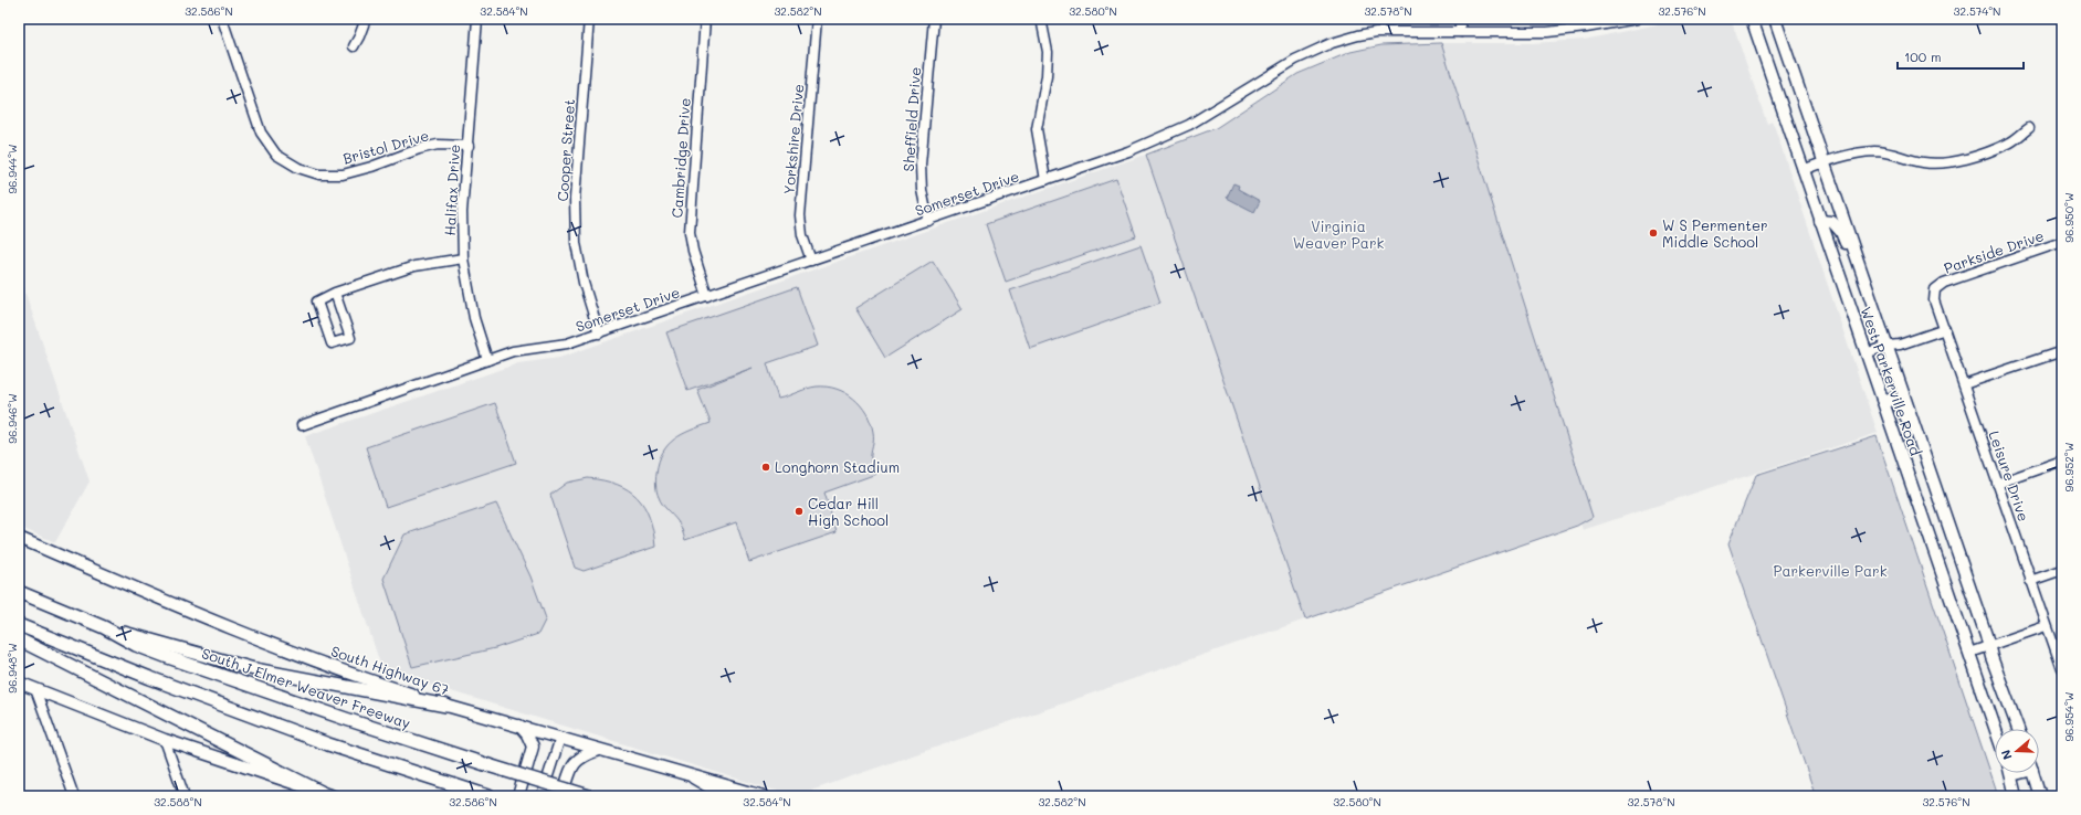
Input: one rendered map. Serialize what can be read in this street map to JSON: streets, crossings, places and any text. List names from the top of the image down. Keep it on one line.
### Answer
{"streets":{"highway":["South J Elmer Weaver Freeway"],"main road":["West Parkerville Road","South Highway 67"],"street":["Sheffield Drive","Yorkshire Drive","Bristol Drive","Cooper Street","Cambridge Drive","Halifax Drive","Somerset Drive","Parkside Drive","Leisure Drive"]},"crossings":[["Sheffield Drive","Somerset Drive"],["Yorkshire Drive","Somerset Drive"],["Bristol Drive","Halifax Drive"],["Cooper Street","Somerset Drive"],["Cambridge Drive","Somerset Drive"],["Halifax Drive","Somerset Drive"],["Parkside Drive","Leisure Drive"]],"parks":["Virginia Weaver Park","Parkerville Park"],"places":["W S Permenter Middle School","Longhorn Stadium","Cedar Hill High School"],"scale_bar":"100 m","north":"left","coordinates":["32.586°N","32.584°N","32.582°N","32.580°N","32.578°N","32.576°N","32.574°N","96.944°W","96.950°W","96.946°W","96.952°W","96.948°W","96.954°W","32.588°N"]}
